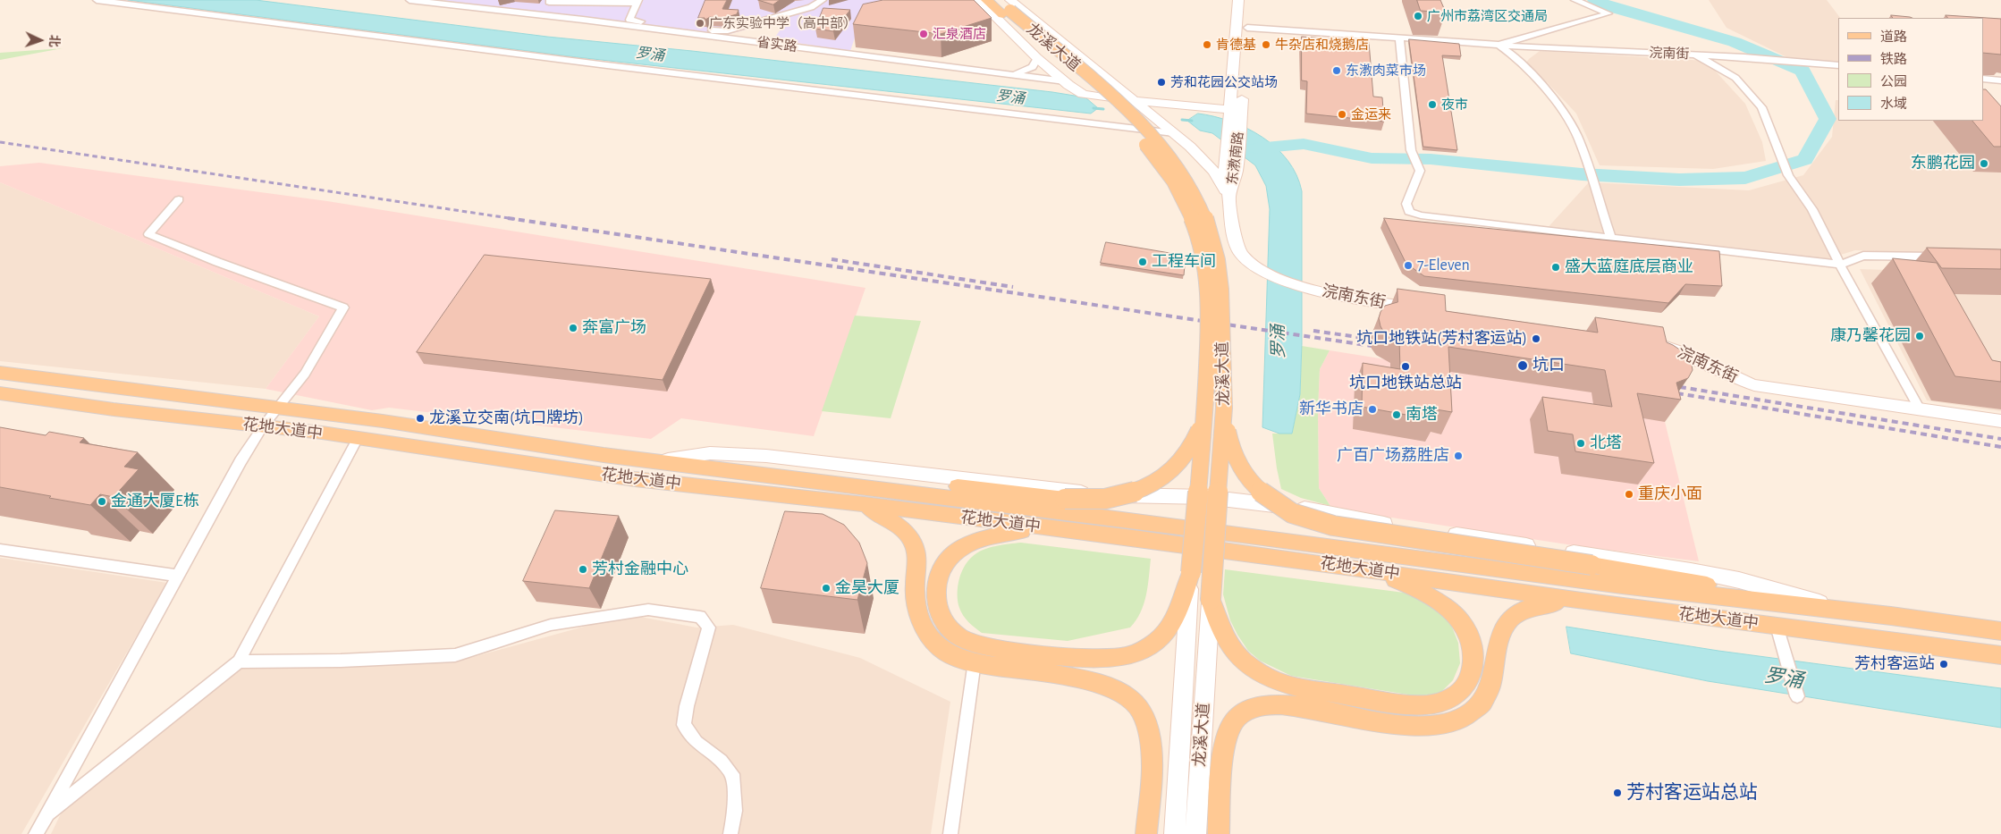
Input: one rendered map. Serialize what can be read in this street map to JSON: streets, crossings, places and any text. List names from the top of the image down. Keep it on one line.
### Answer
{"streets":{"main road":["龙溪大道","花地大道中"],"street":["省实路","浣南街","东漖南路","浣南东街"]},"crossings":[["浣南街","东漖南路"],["东漖南路","浣南东街"]],"water":["罗涌"],"places":["广州市荔湾区交通局","广东实验中学（高中部）","汇泉酒店","肯德基","牛杂店和烧鹅店","东漖肉菜市场","芳和花园公交站场","夜市","金运来","东鹏花园","工程车间","7-Eleven","盛大蓝庭底层商业","奔富广场","康乃馨花园","坑口地铁站(芳村客运站)","坑口","坑口地铁站总站","新华书店","南塔","龙溪立交南(坑口牌坊)","北塔","广百广场荔胜店","重庆小面","金通大厦E栋","芳村金融中心","金昊大厦","芳村客运站","芳村客运站总站"],"legend":["道路","铁路","公园","水域"],"north":"right"}
